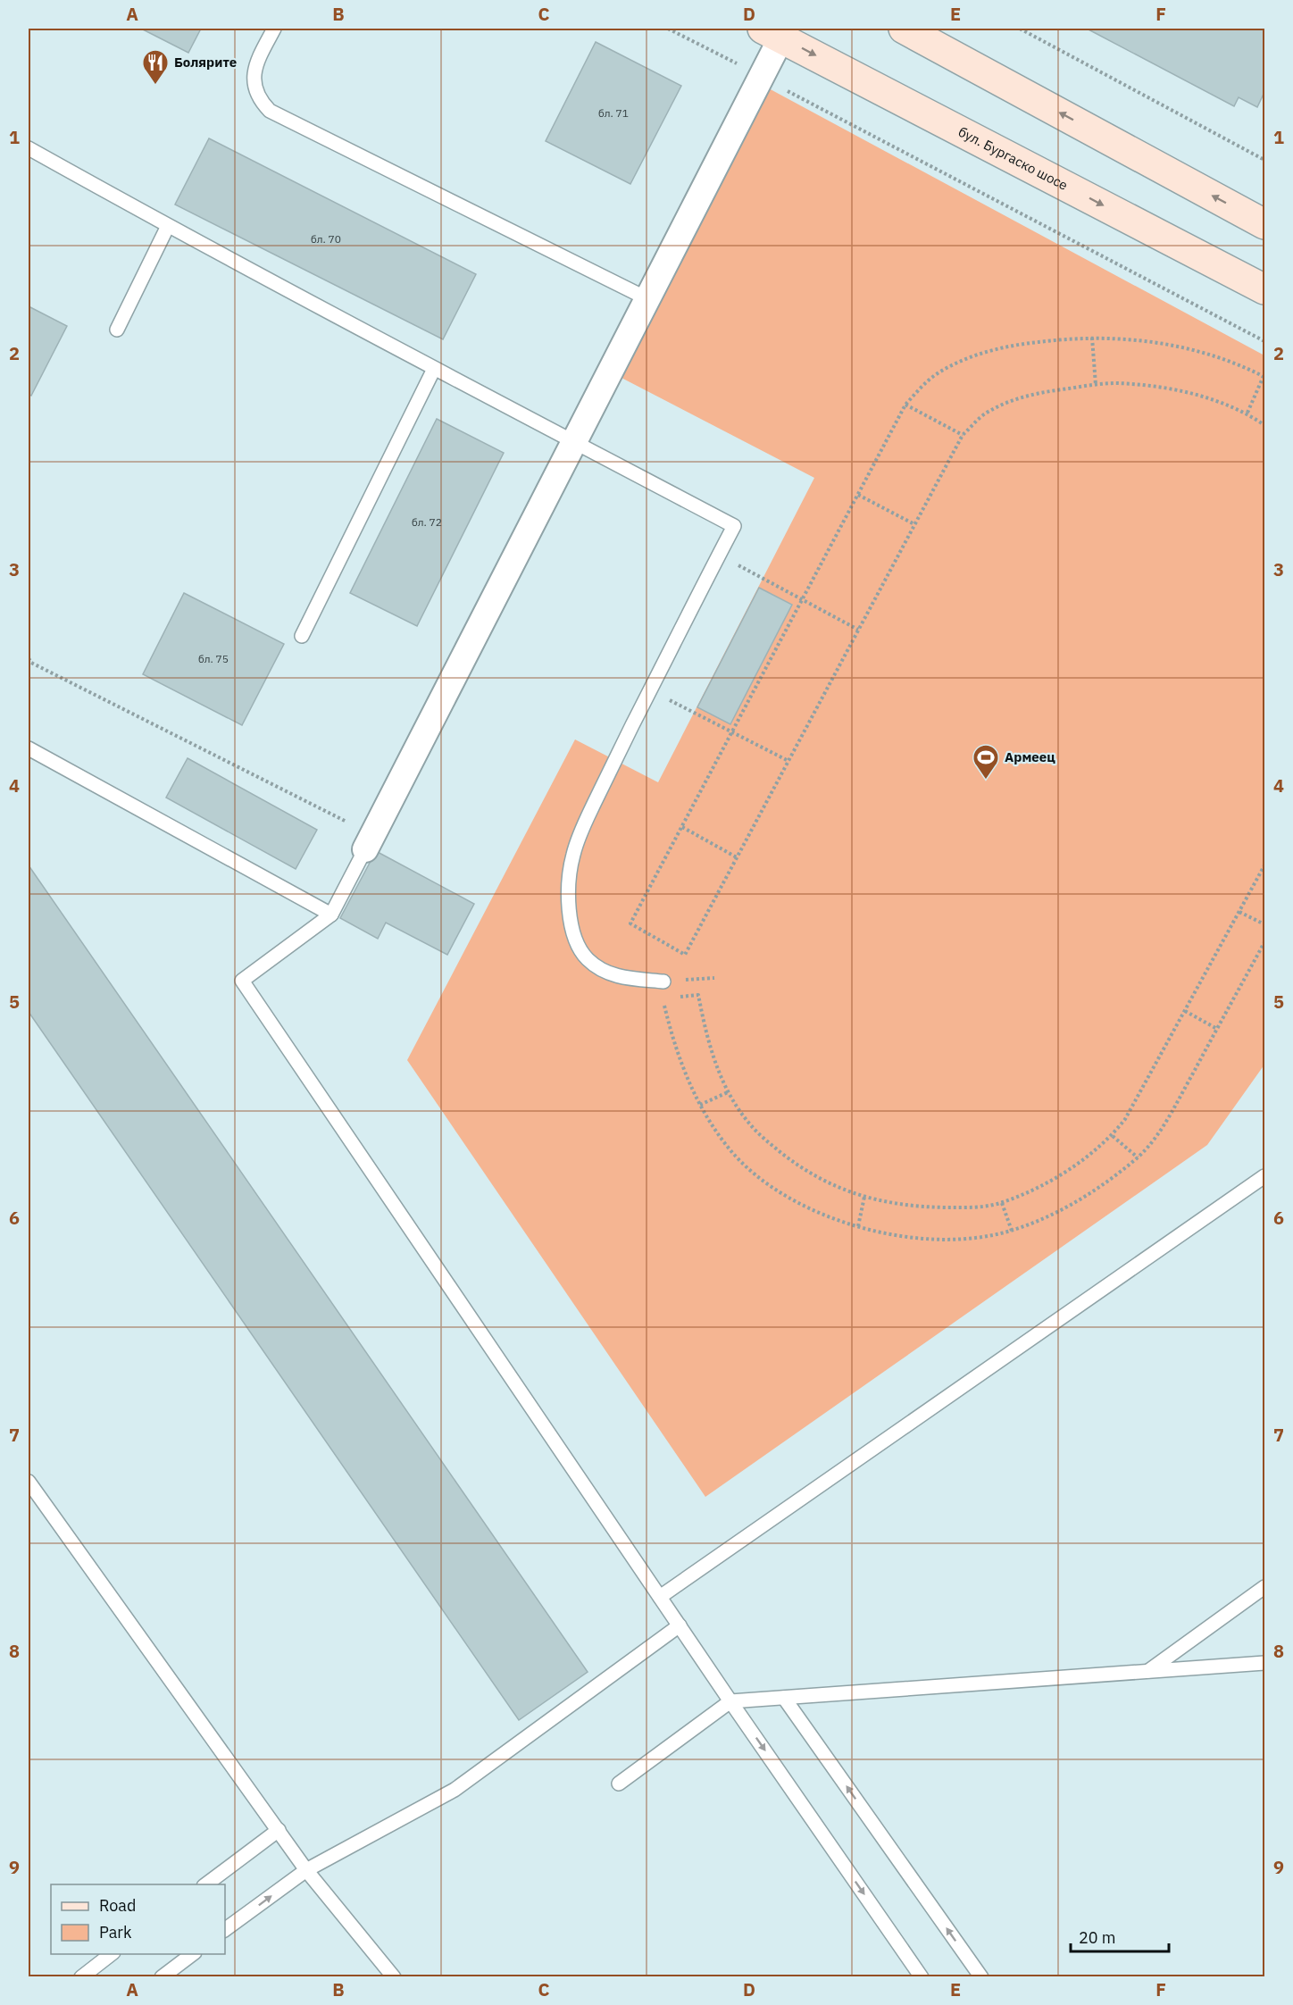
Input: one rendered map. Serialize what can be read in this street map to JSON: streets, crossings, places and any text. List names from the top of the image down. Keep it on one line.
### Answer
{"streets":{"main road":["бул. Бургаско шосе"]},"places":{"restaurant":["Болярите"],"sports":["Армеец"]},"house_numbers":["бл. 71","бл. 70","бл. 72","бл. 75"],"legend":["Road","Park"],"scale_bar":"20 m","grid":{"columns":["A","B","C","D","E","F"],"rows":["1","2","3","4","5","6","7","8","9"]}}
